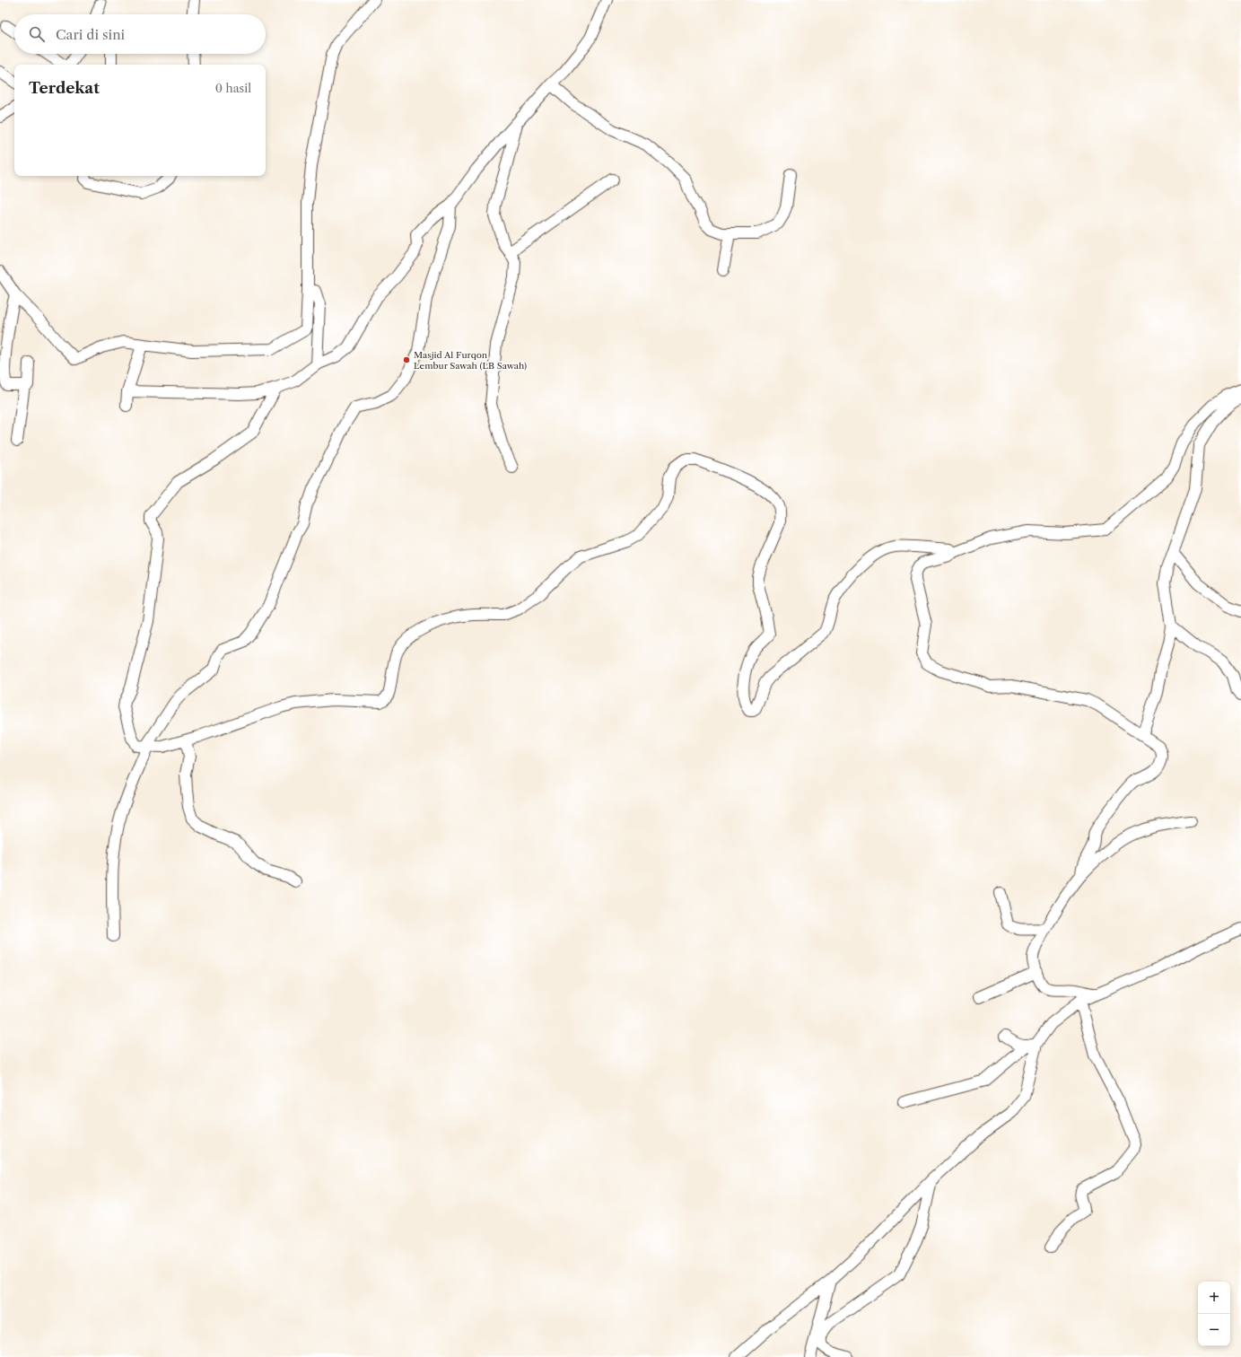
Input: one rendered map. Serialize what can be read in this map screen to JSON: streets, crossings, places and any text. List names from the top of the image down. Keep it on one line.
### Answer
{"places":["Masjid Al Furqon Lembur Sawah (LB Sawah)"],"page":{"search":"Cari di sini","heading":["Terdekat","0 hasil"],"map_buttons":["+","−"]}}
